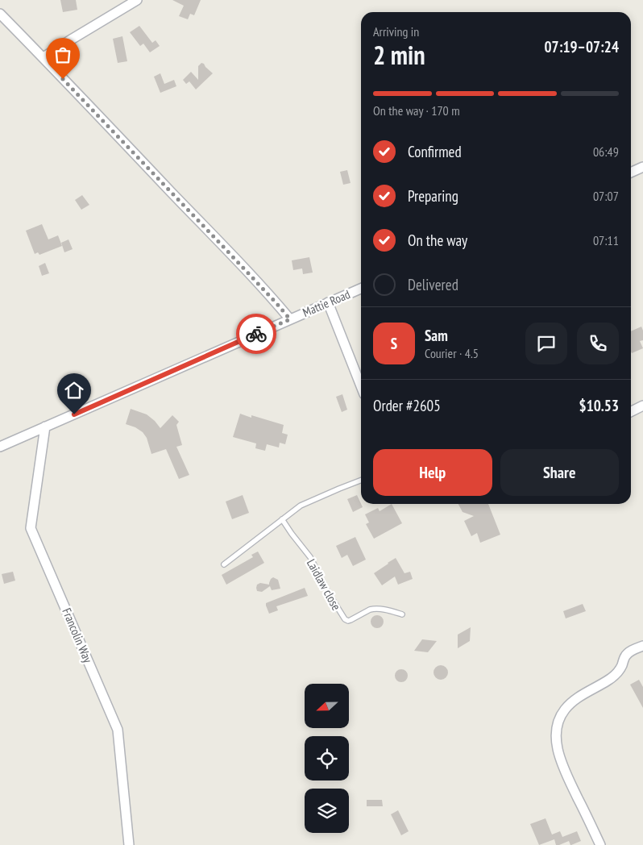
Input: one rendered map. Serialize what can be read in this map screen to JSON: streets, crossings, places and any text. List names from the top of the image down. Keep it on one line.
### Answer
{"streets":{"street":["Mattie Road","Francolin Way"],"lane":["Laidlaw close"]},"crossings":[["Mattie Road","Francolin Way"]],"north":"left","page":{"heading":["2 min","Arriving in","07:19–07:24"],"panel":["Sam","Courier · 4.5","Order #2605","$10.53"],"bar":"On the way · 170 m","list":[["Confirmed","06:49"],["Preparing","07:07"],["On the way","07:11"],"Delivered"],"round":"S","buttons":["Help","Share"]}}
